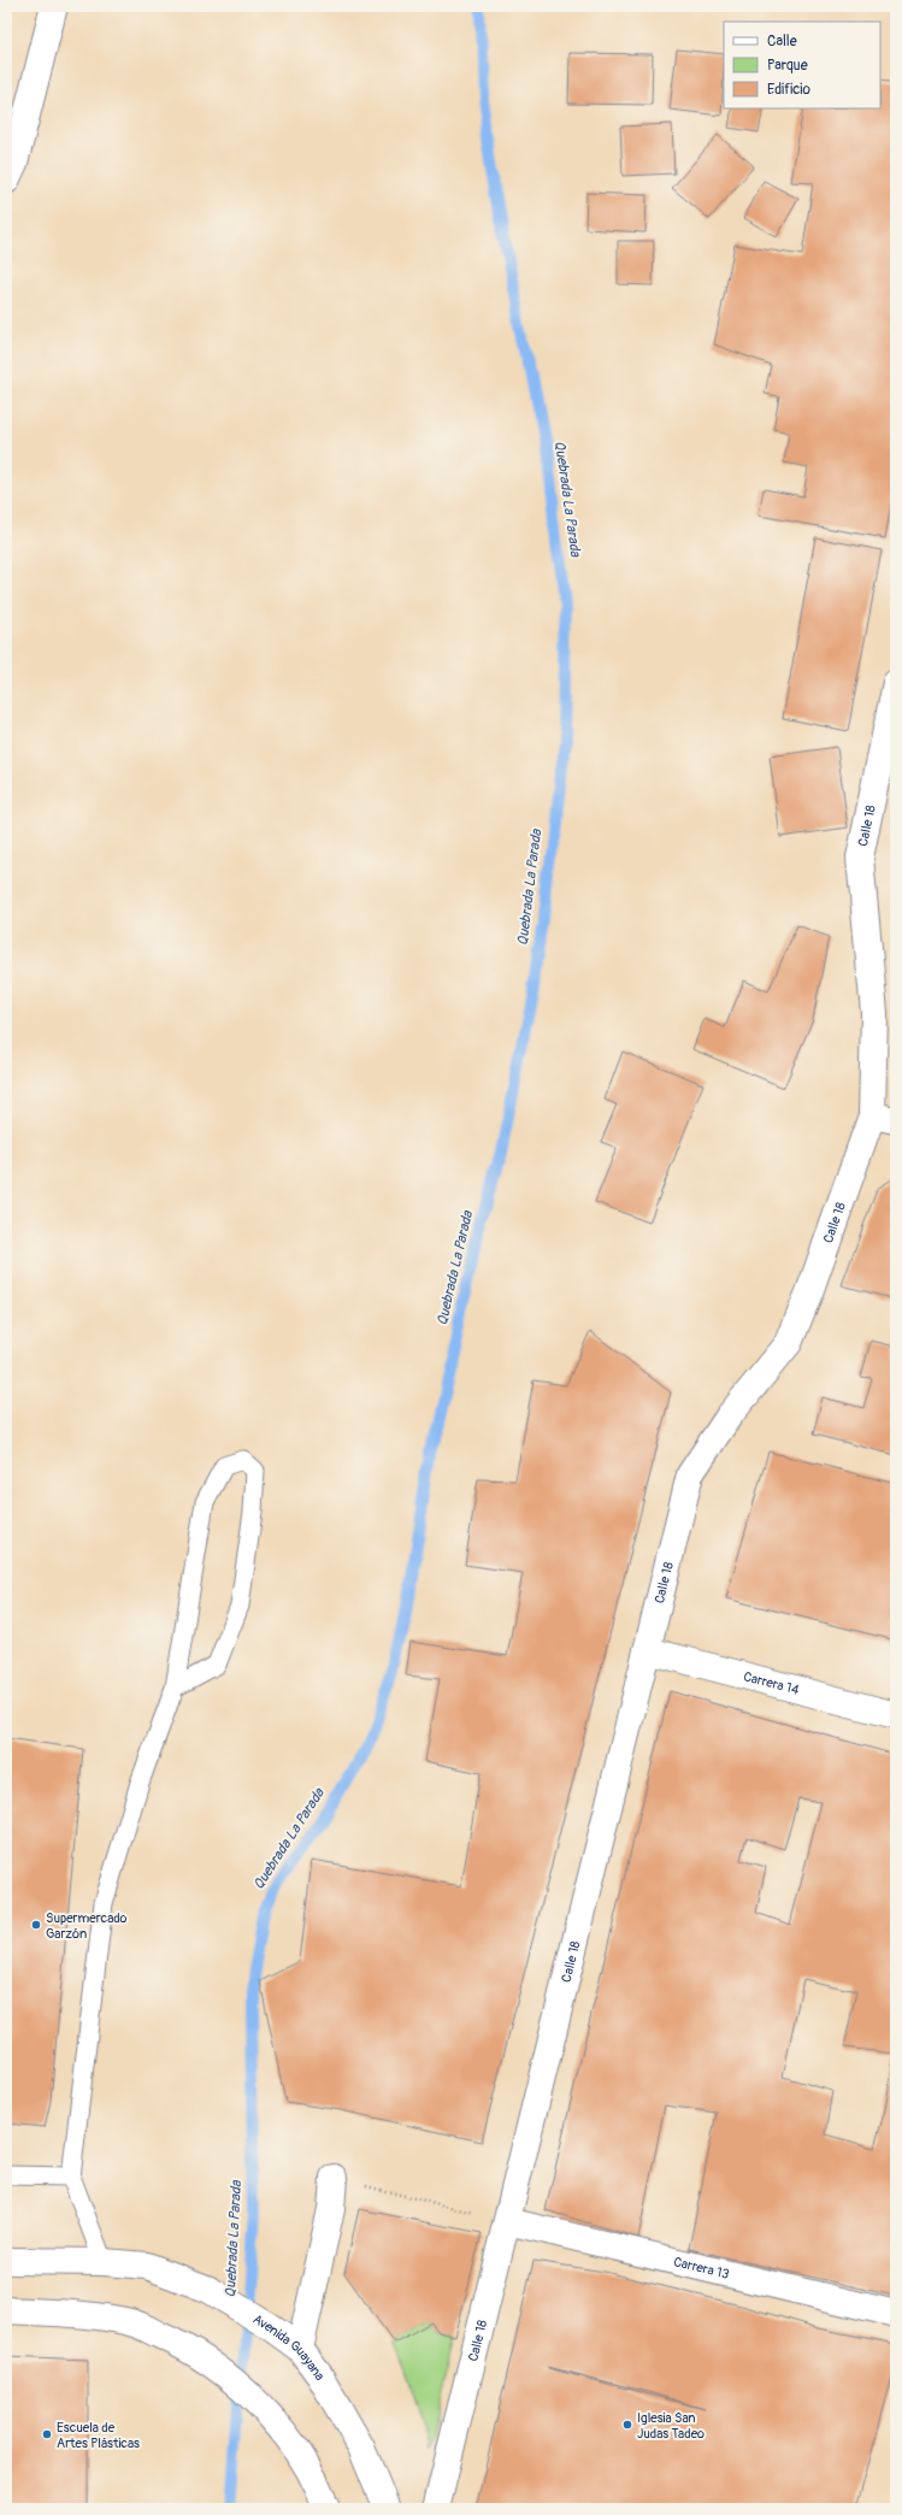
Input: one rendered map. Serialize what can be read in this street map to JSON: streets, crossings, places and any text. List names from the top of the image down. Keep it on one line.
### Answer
{"streets":{"street":["Calle 18","Carrera 14","Carrera 13","Avenida Guayana"]},"crossings":[["Calle 18","Carrera 14"],["Calle 18","Carrera 13"]],"water":["Quebrada La Parada"],"places":["Supermercado Garzón","Iglesia San Judas Tadeo","Escuela de Artes Plásticas"],"legend":["Calle","Parque","Edificio"]}
